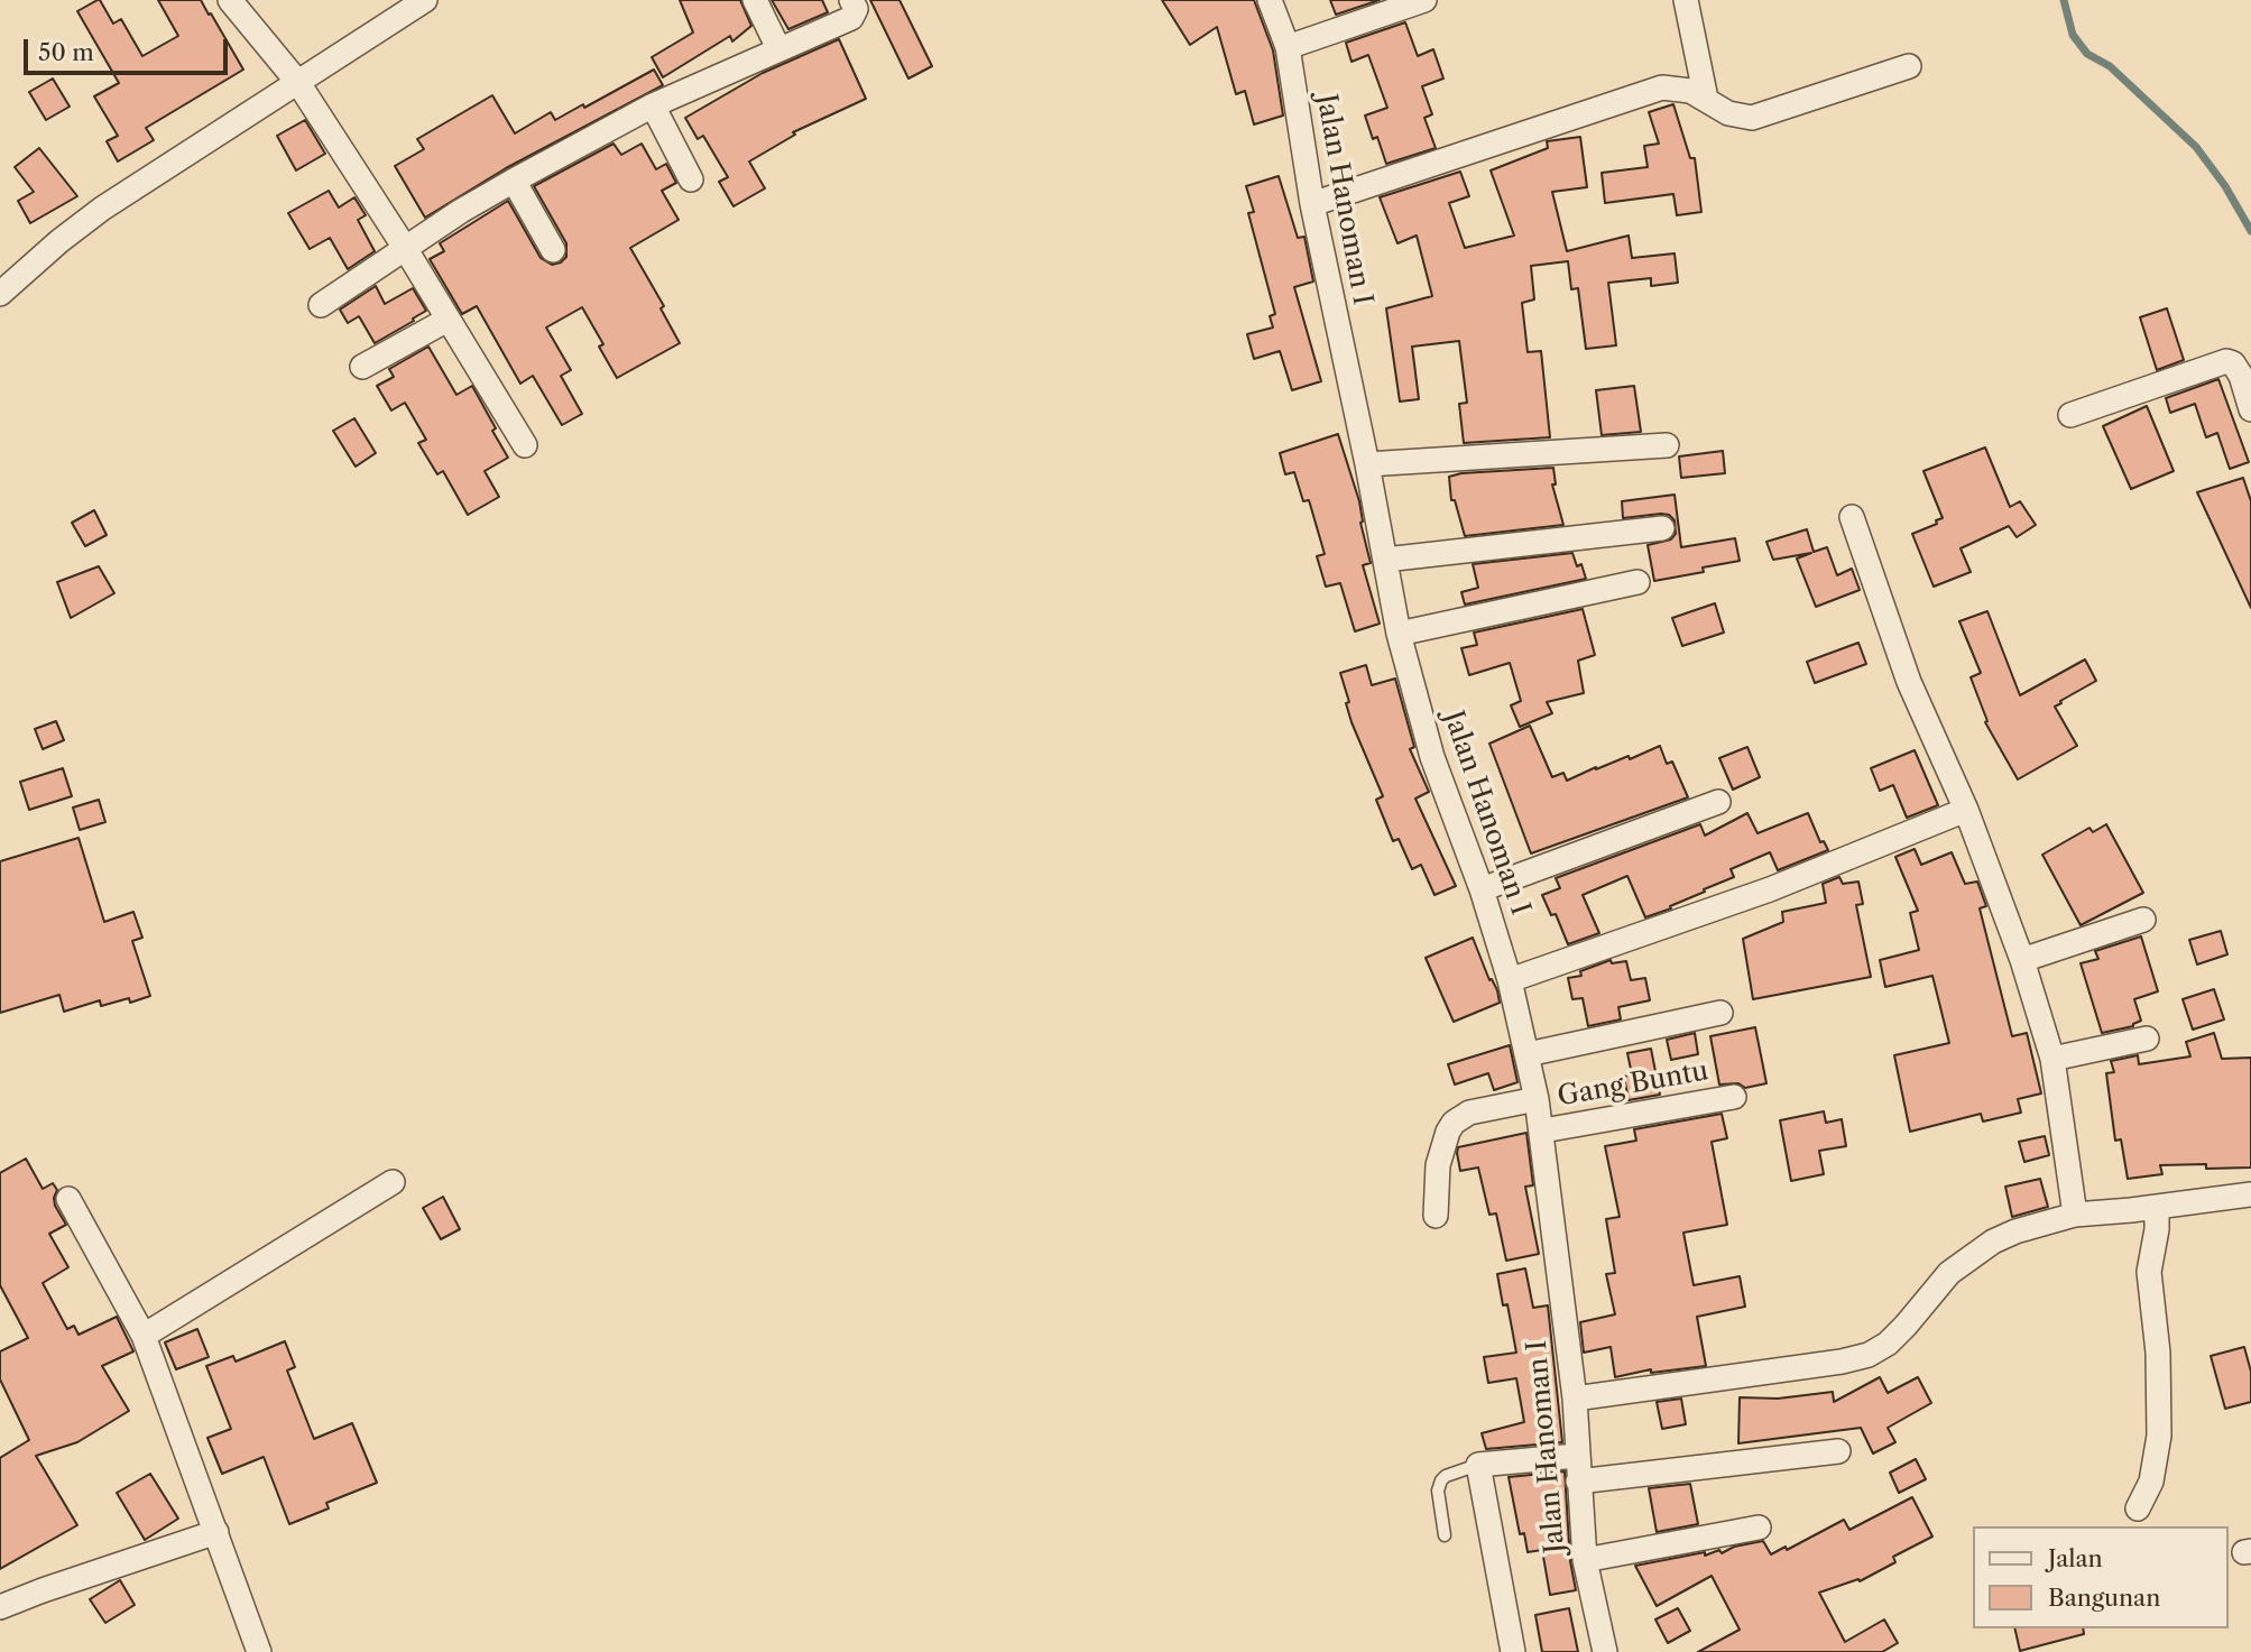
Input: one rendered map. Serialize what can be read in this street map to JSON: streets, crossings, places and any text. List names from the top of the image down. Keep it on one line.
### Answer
{"streets":{"street":["Jalan Hanoman I","Gang Buntu"]},"crossings":[["Jalan Hanoman I","Gang Buntu"]],"legend":["Jalan","Bangunan"],"scale_bar":"50 m"}
